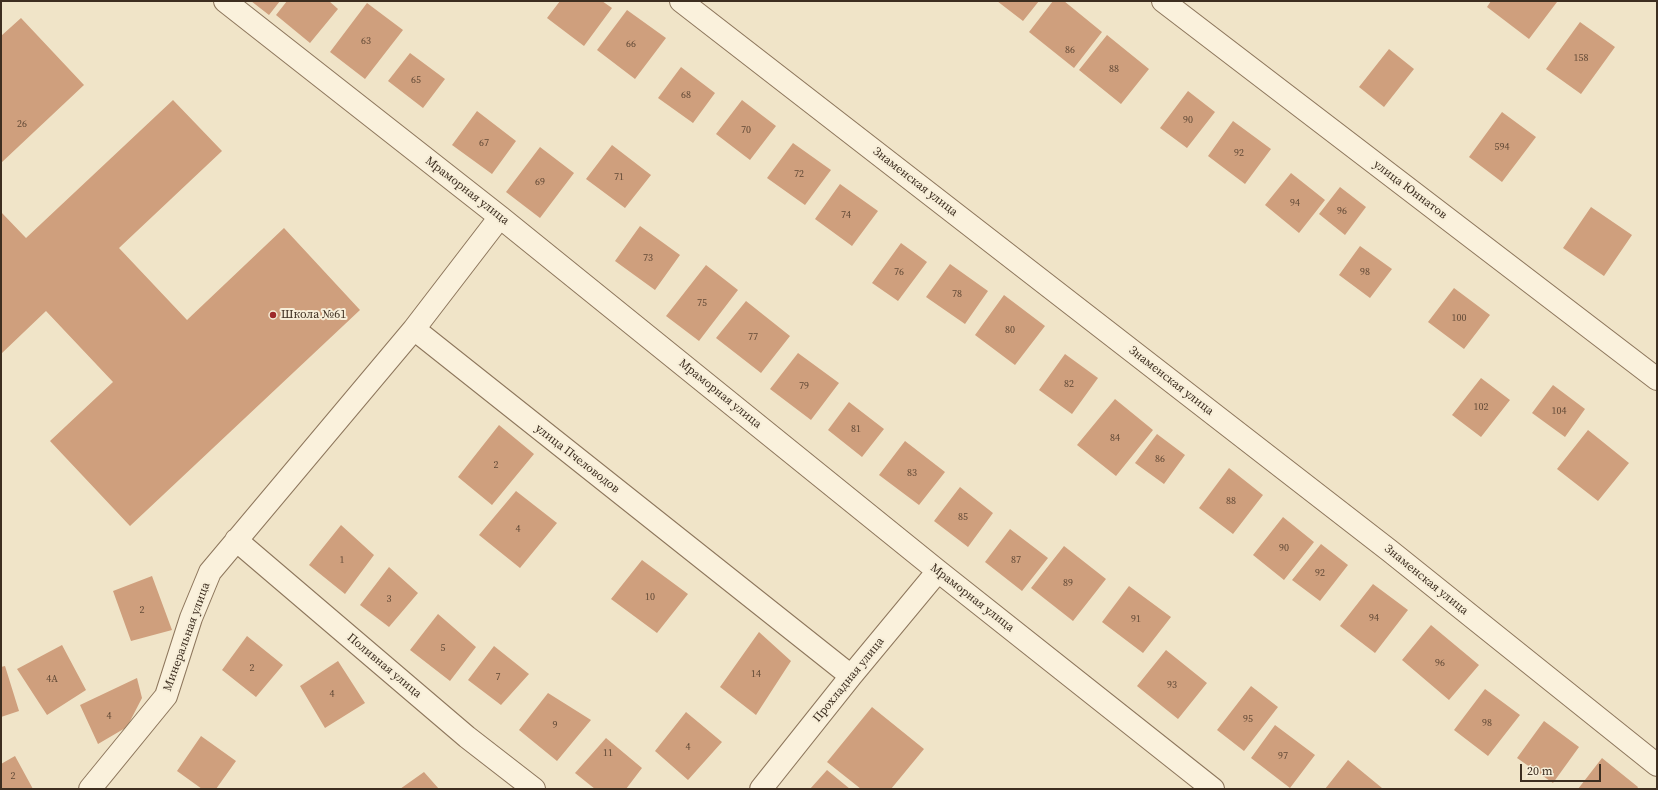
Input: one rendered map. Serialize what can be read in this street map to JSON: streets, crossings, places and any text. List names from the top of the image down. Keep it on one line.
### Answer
{"streets":{"street":["Знаменская улица","улица Юннатов","Мраморная улица","улица Пчеловодов","Минеральная улица","Поливная улица","Прохладная улица"]},"crossings":[["Мраморная улица","Прохладная улица"],["улица Пчеловодов","Минеральная улица"],["улица Пчеловодов","Прохладная улица"],["Минеральная улица","Поливная улица"]],"places":["Школа №61"],"house_numbers":["63","66","86","158","88","65","68","90","26","70","67","594","92","72","71","69","94","96","74","73","76","98","78","75","100","80","77","82","79","102","104","81","84","86","2","83","88","85","4","90","1","87","92","89","10","3","2","94","91","5","96","2","14","7","4А","93","4","4","95","98","9","4","11","97","2"],"scale_bar":"20 m"}
